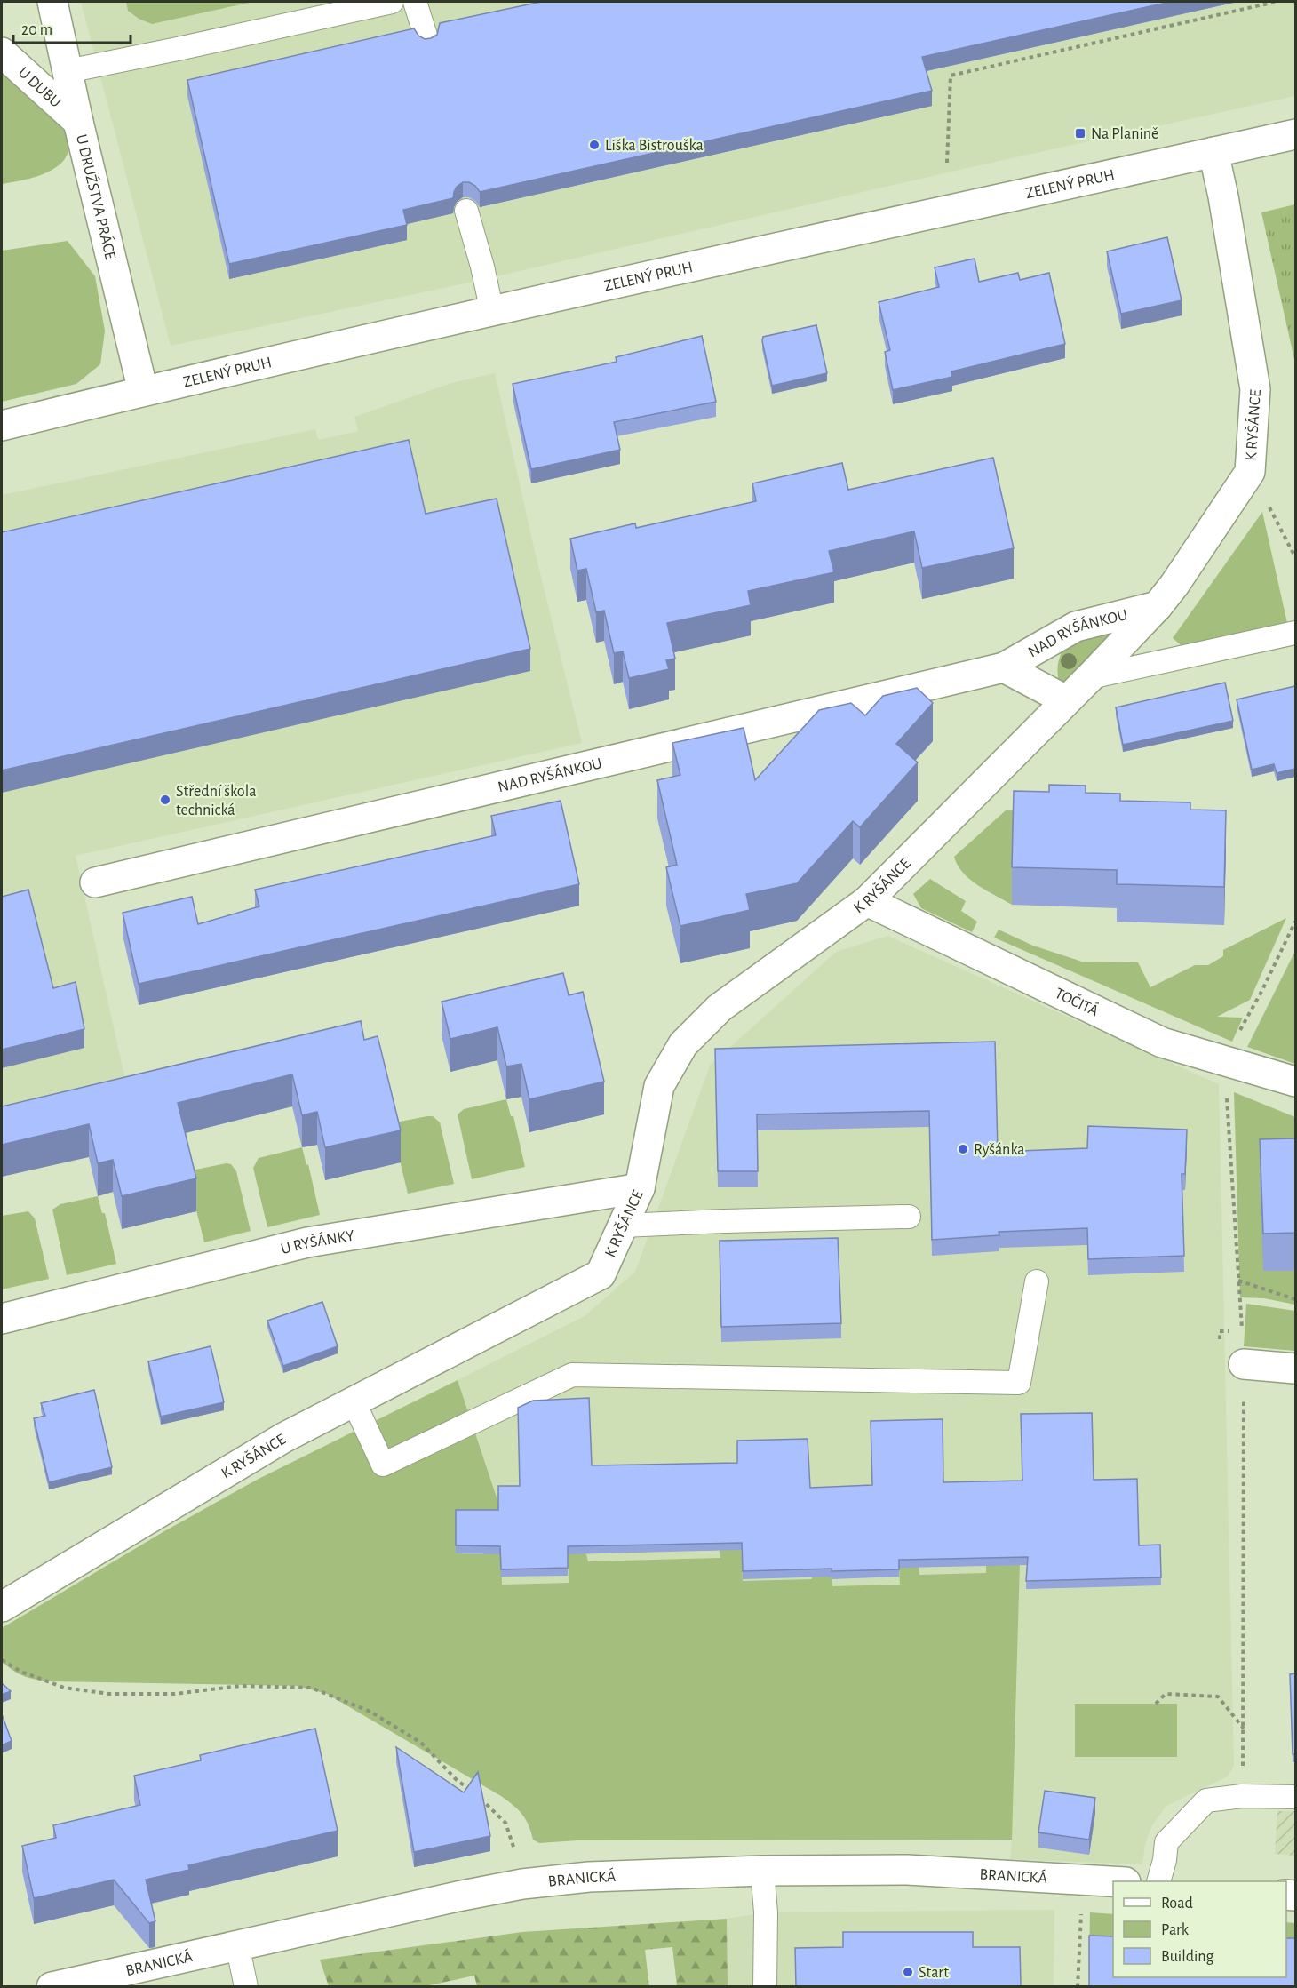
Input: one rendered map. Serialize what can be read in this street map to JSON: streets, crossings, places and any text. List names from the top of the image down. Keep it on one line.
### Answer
{"streets":{"street":["U DUBU","ZELENÝ PRUH","U DRUŽSTVA PRÁCE","K RYŠÁNCE","NAD RYŠÁNKOU","TOČITÁ","U RYŠÁNKY","BRANICKÁ"]},"crossings":[["U DUBU","U DRUŽSTVA PRÁCE"],["ZELENÝ PRUH","U DRUŽSTVA PRÁCE"],["ZELENÝ PRUH","K RYŠÁNCE"],["K RYŠÁNCE","NAD RYŠÁNKOU"],["K RYŠÁNCE","TOČITÁ"],["K RYŠÁNCE","U RYŠÁNKY"]],"places":{"transit":["Na Planině"],"other":["Liška Bistrouška","Střední škola technická","Ryšánka","Start"]},"legend":["Road","Park","Building"],"scale_bar":"20 m"}
